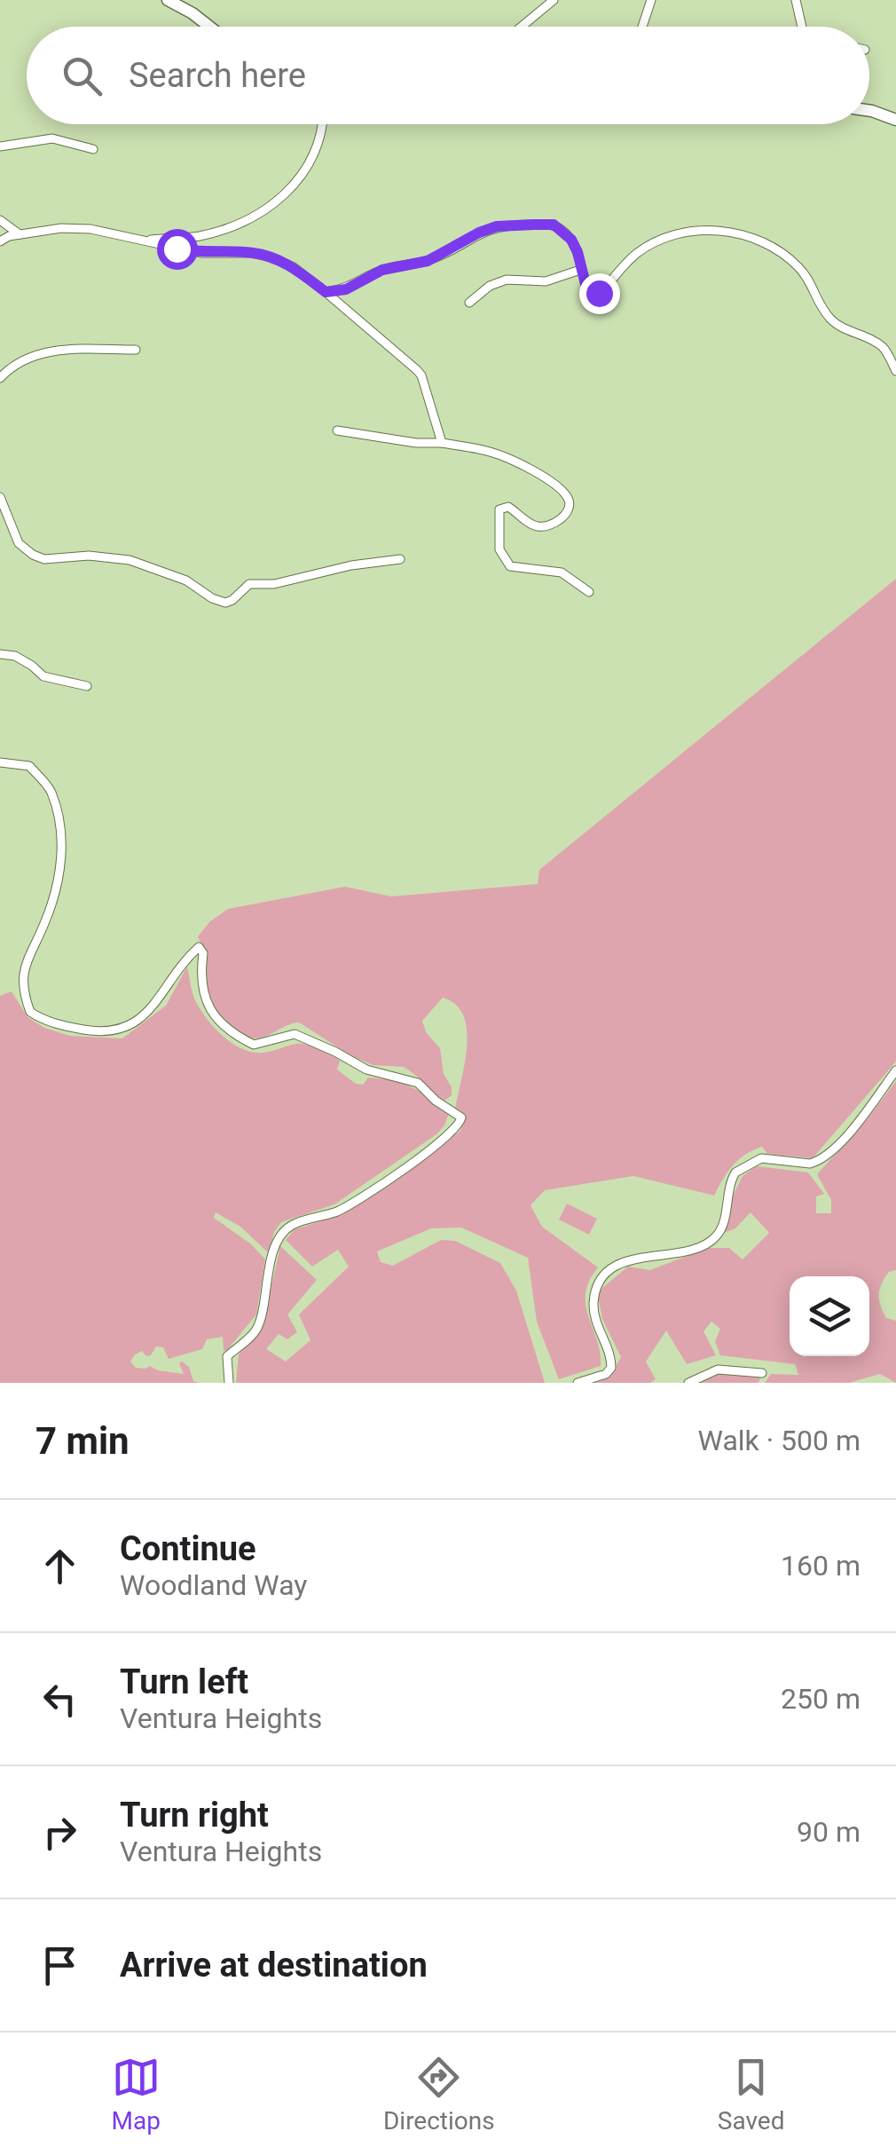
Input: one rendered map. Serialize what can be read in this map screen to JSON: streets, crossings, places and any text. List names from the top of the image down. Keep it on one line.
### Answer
{"page":{"search":"Search here","heading":["7 min","Walk · 500 m"],"list":[["Continue","Woodland Way","160 m"],["Turn left","Ventura Heights","250 m"],["Turn right","Ventura Heights","90 m"],"Arrive at destination"],"nav":["Map","Directions","Saved"]}}
